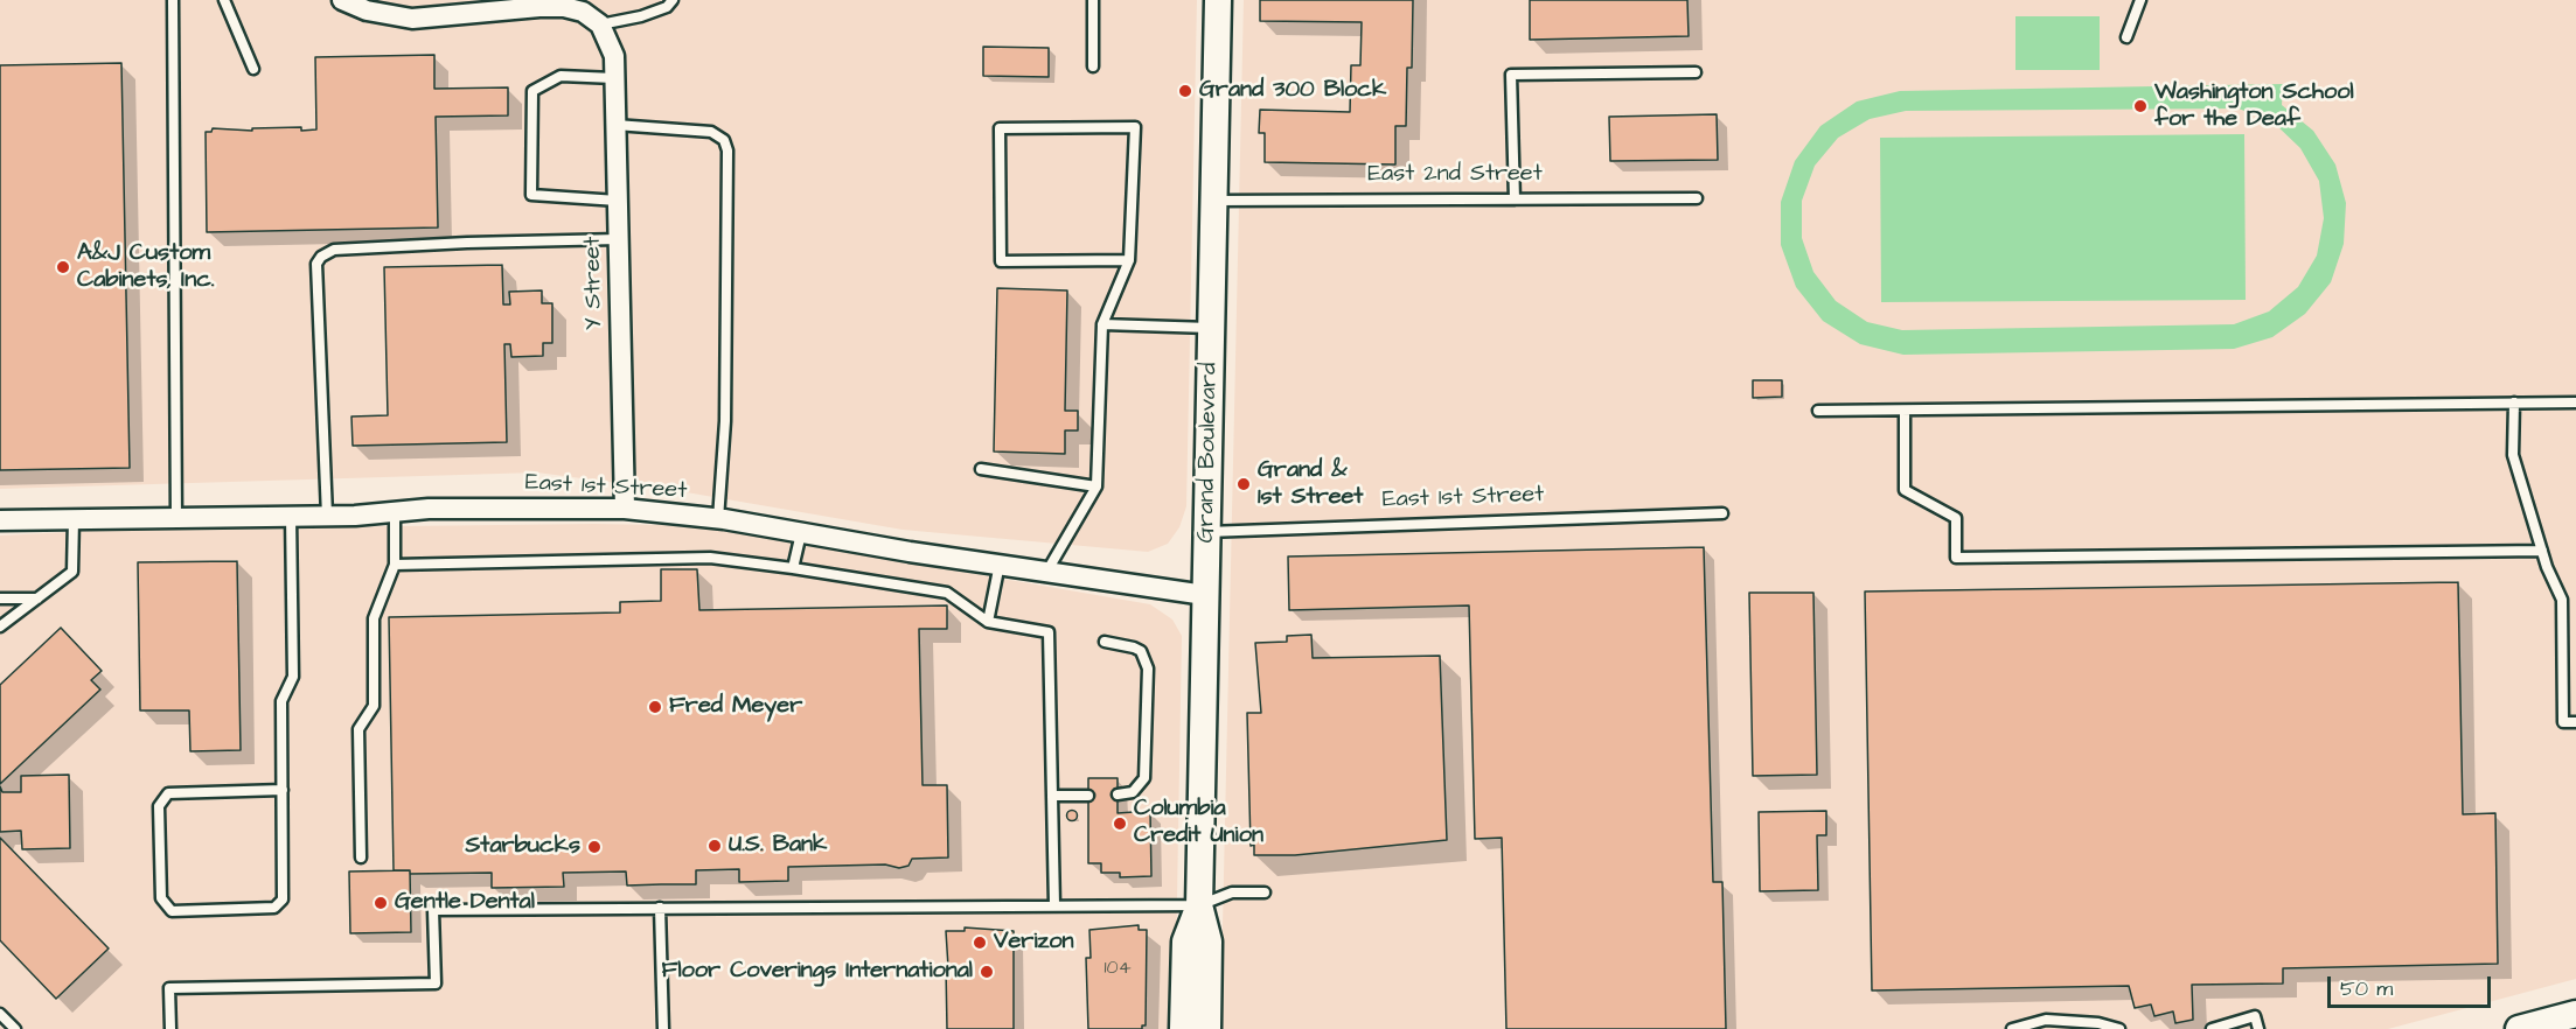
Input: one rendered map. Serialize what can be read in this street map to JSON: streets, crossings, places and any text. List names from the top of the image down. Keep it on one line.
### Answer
{"streets":{"main road":["Grand Boulevard"],"street":["Y Street","East 1st Street"],"lane":["East 2nd Street"]},"crossings":[["East 2nd Street","Grand Boulevard"],["Y Street","East 1st Street"],["Grand Boulevard","East 1st Street"]],"places":["Grand 300 Block","Washington School for the Deaf","A&J Custom Cabinets, Inc.","Grand & 1st Street","Fred Meyer","Columbia Credit Union","U.S. Bank","Starbucks","Gentle Dental","Verizon","Floor Coverings International"],"house_numbers":["104"],"scale_bar":"50 m"}
